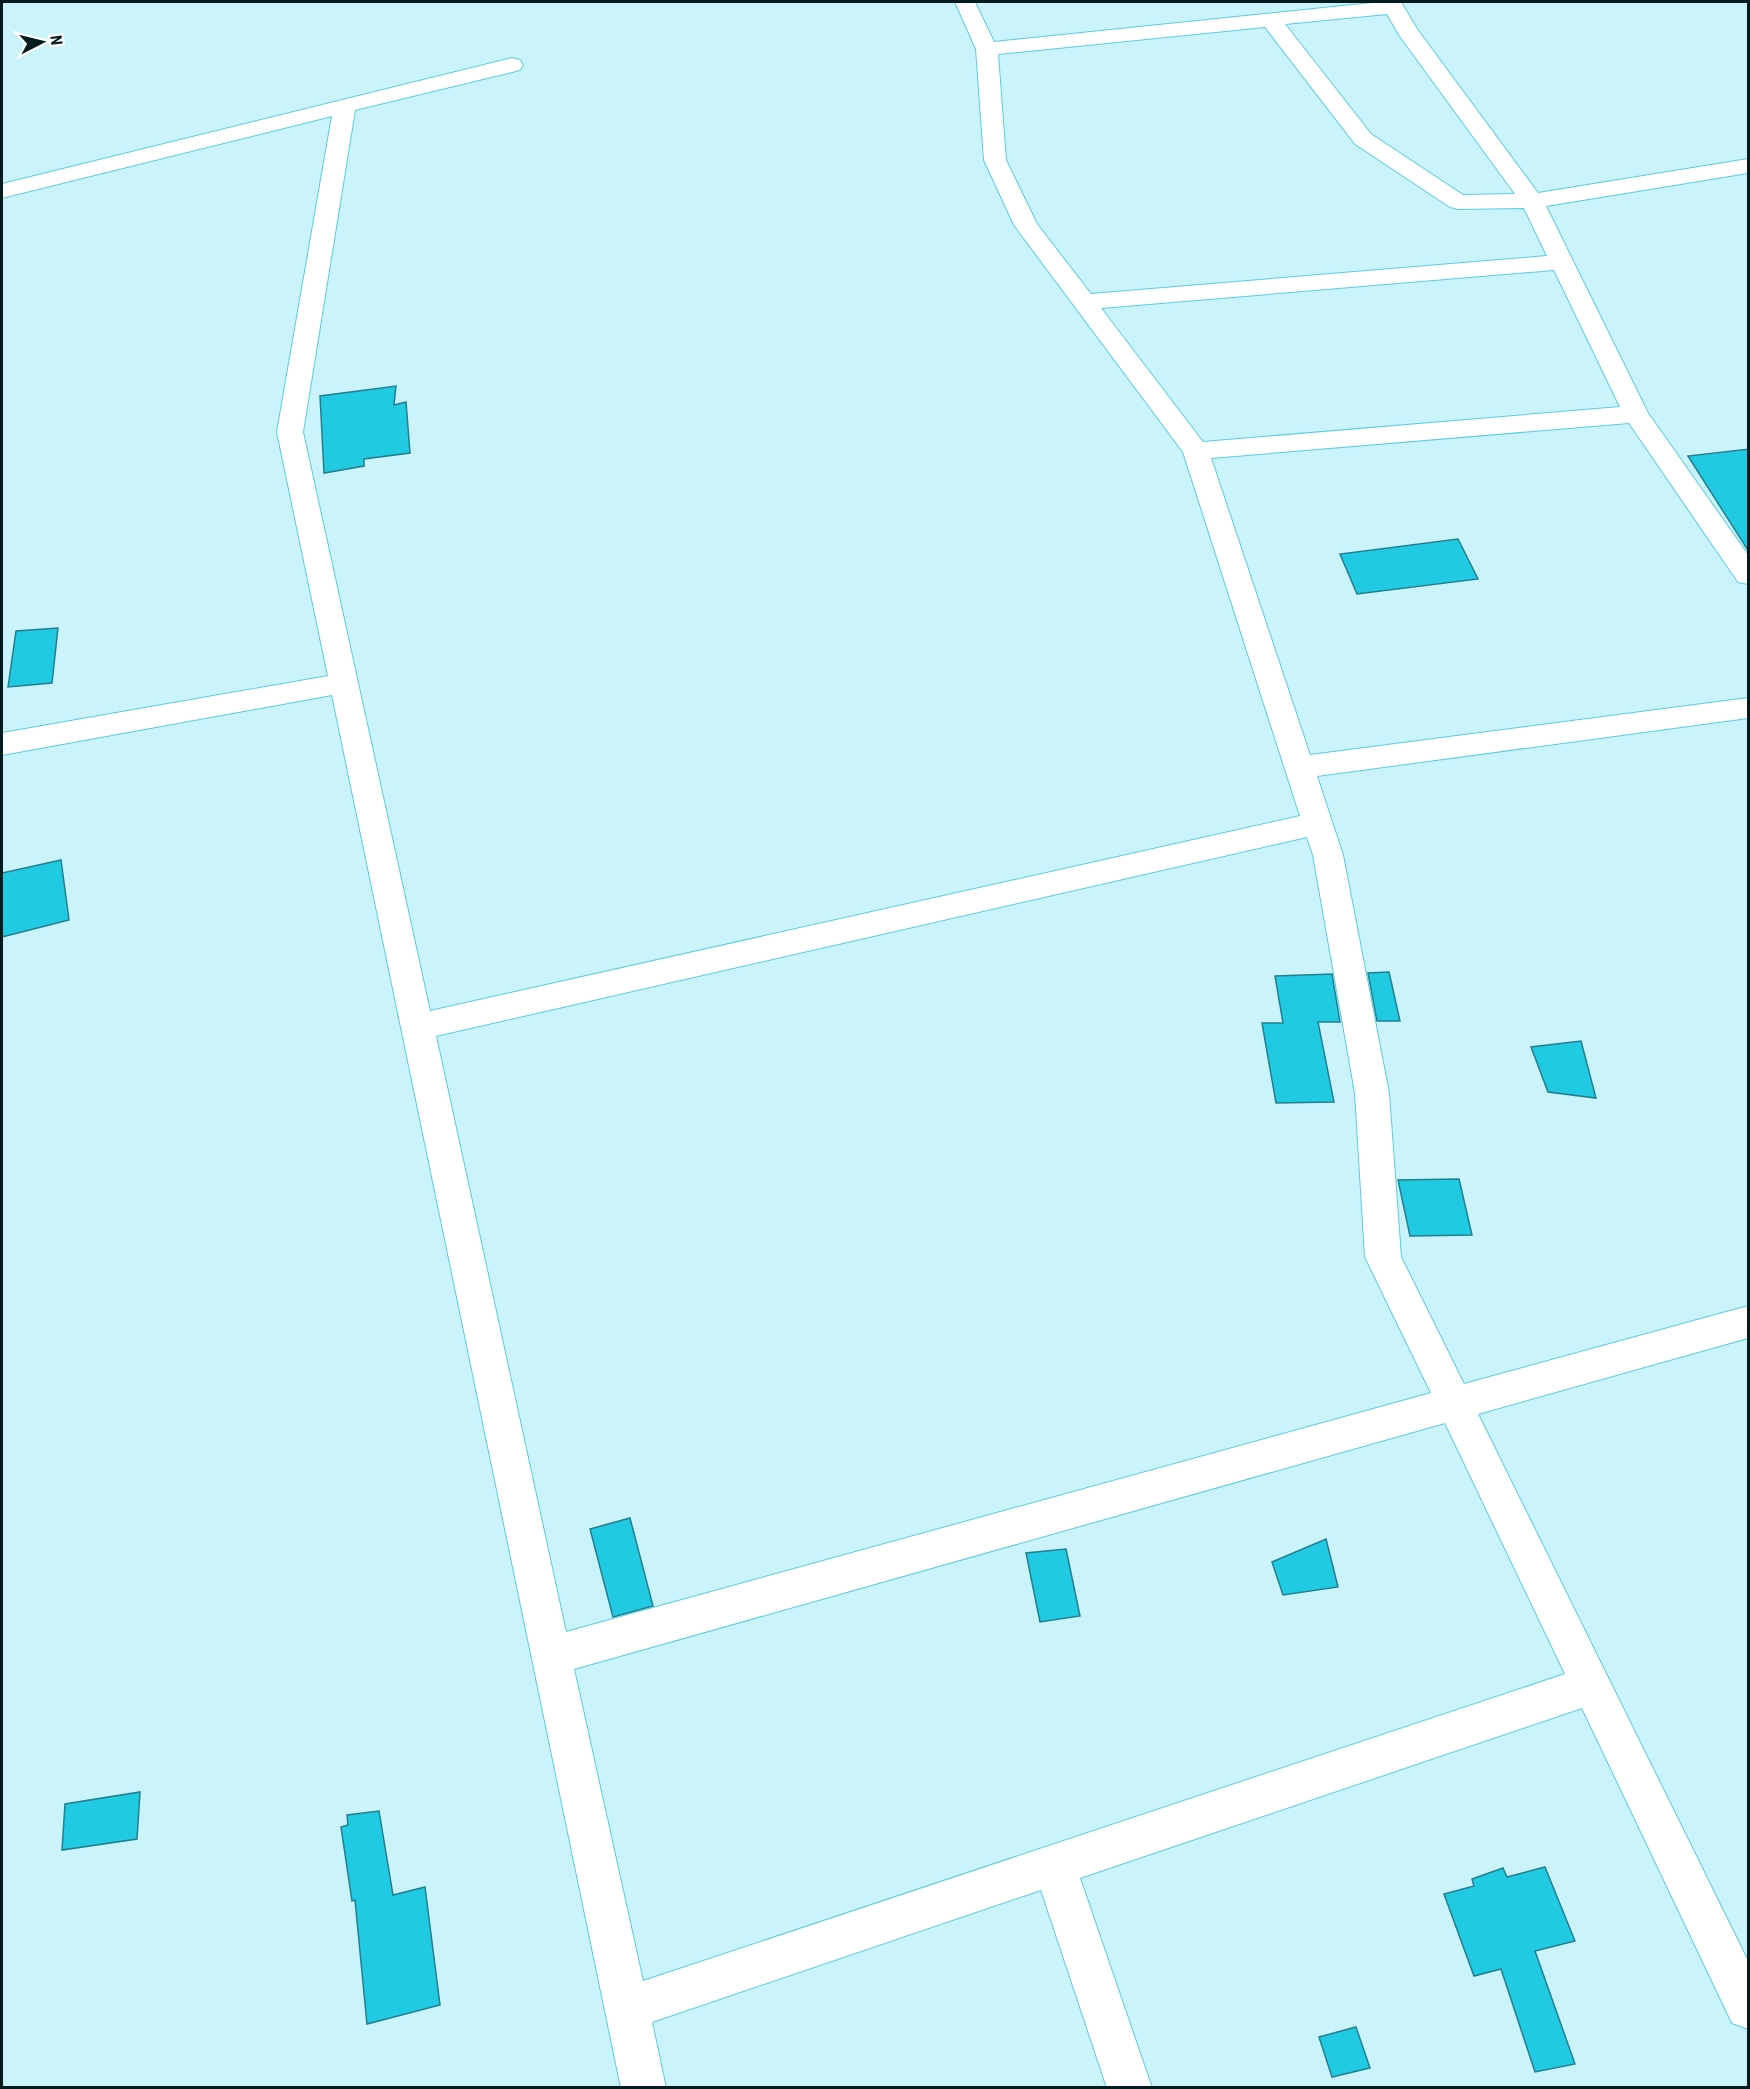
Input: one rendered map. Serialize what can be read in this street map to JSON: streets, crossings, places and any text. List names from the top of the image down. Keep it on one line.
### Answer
{"north":"right"}
